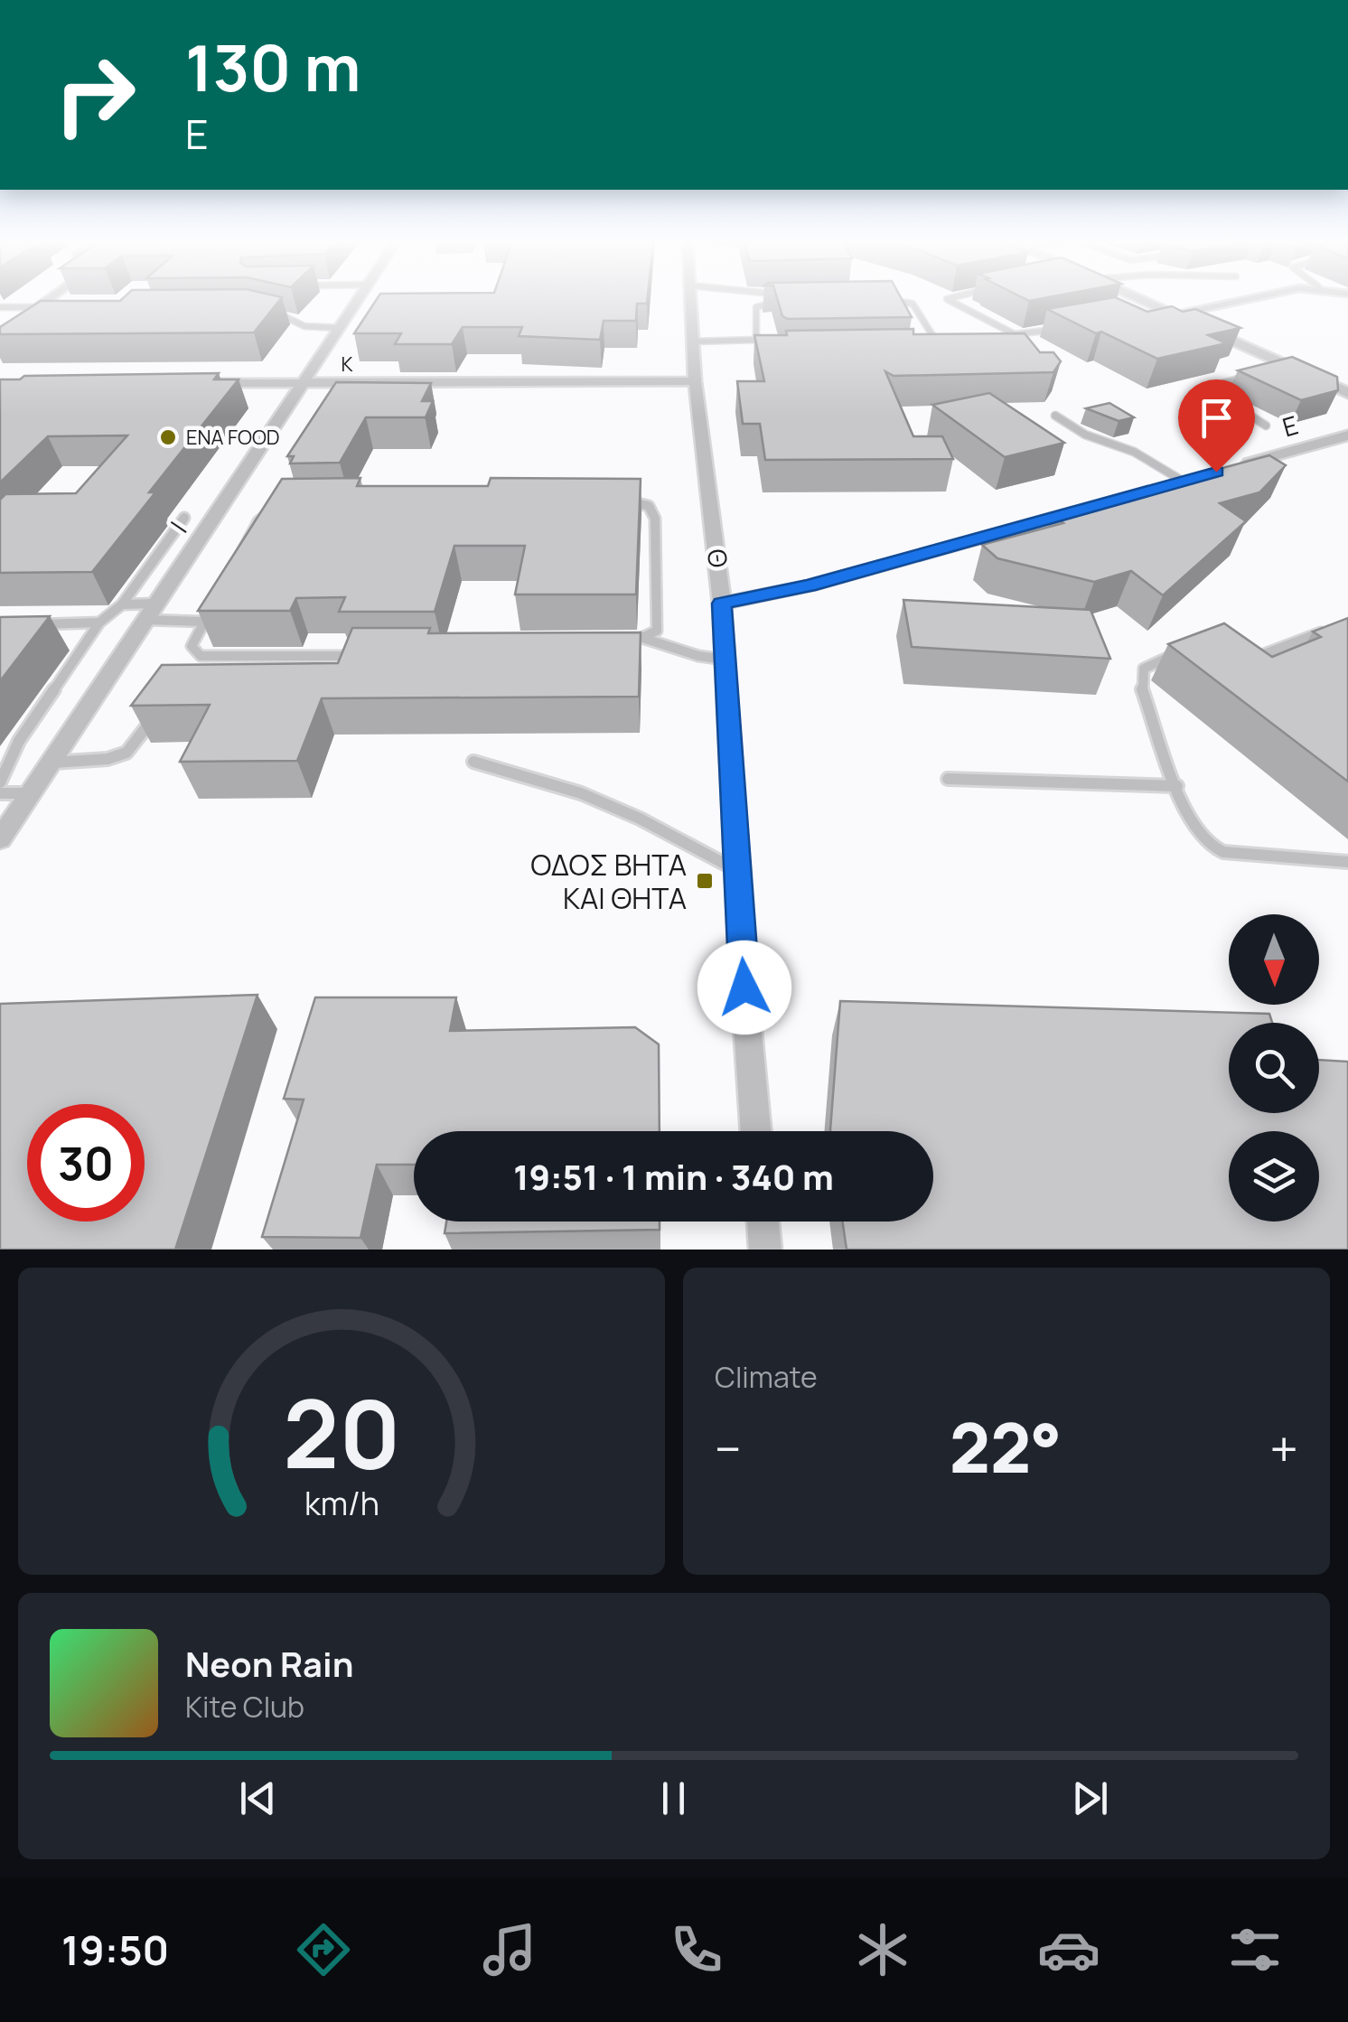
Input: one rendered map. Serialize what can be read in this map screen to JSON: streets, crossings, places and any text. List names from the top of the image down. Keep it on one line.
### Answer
{"streets":{"street":["Κ","Ε","Ι","Θ"]},"crossings":[["Κ","Ι"],["Κ","Θ"]],"places":{"other":["ENA FOOD"],"transit":["ΟΔΟΣ ΒΗΤΑ ΚΑΙ ΘΗΤΑ"]},"north":"bottom","page":{"turn":["130 m","Ε"],"limit":"30","trip":"19:51 · 1 min · 340 m","tile":"Climate","heat":["−","22°","+"],"song":["Neon Rain","Kite Club"],"tabs":"19:50","gauge":["20","km/h"]}}
